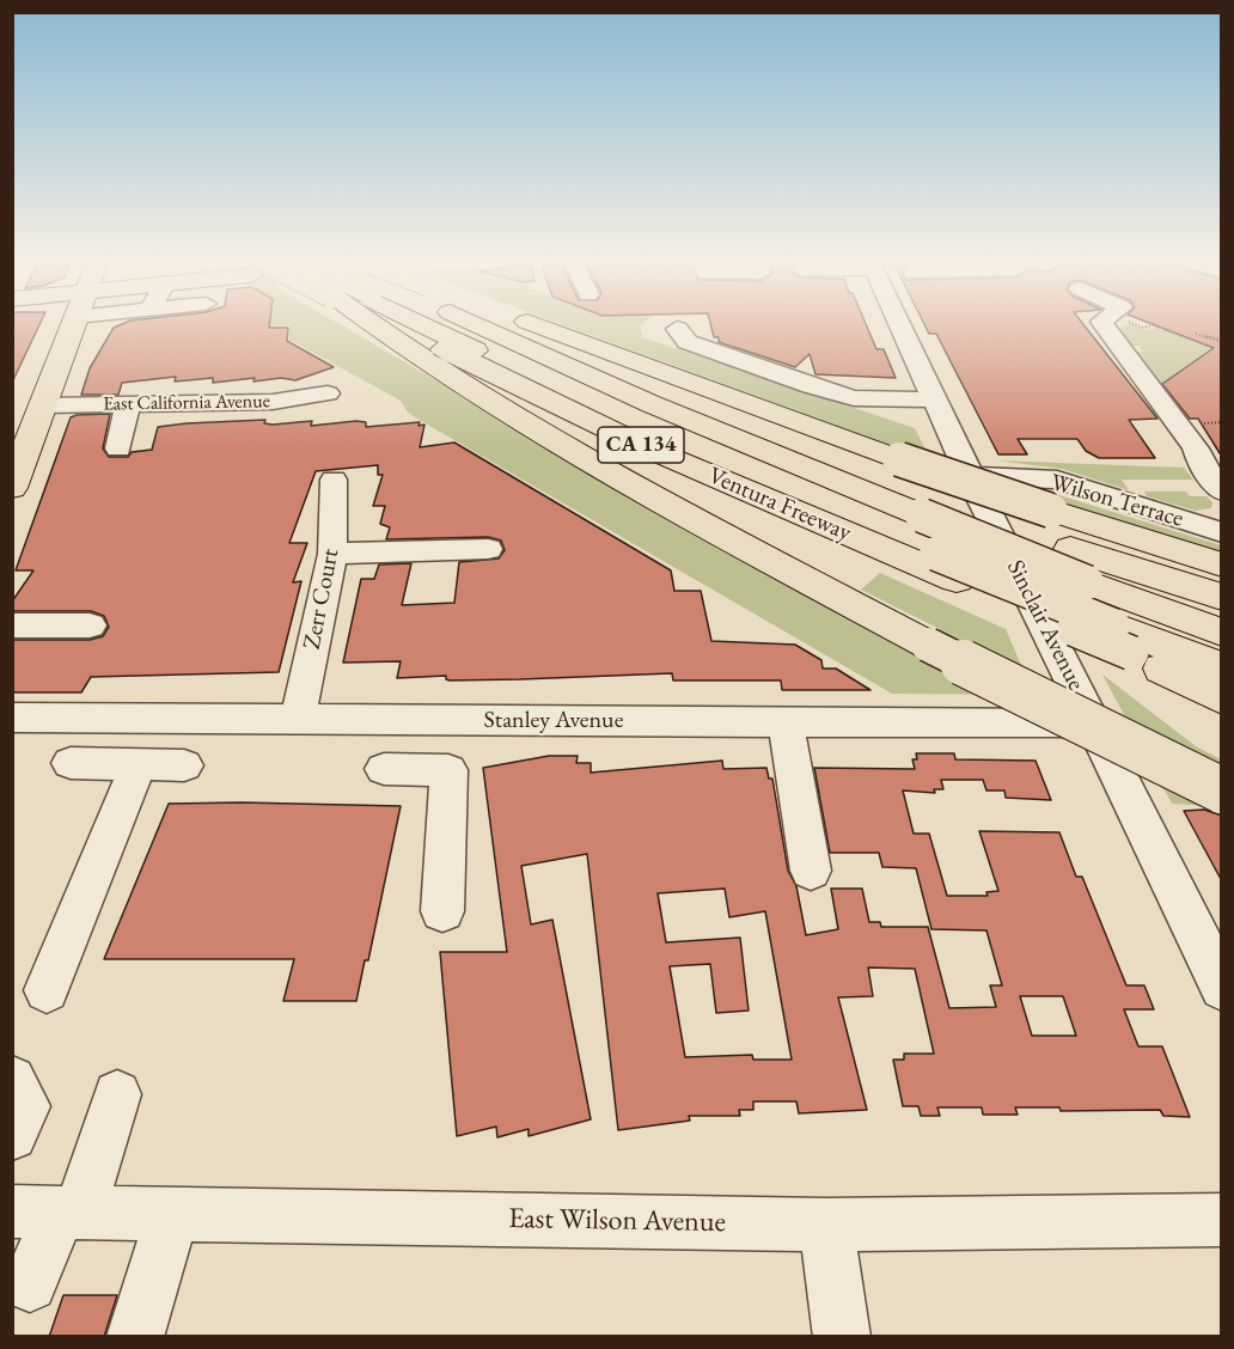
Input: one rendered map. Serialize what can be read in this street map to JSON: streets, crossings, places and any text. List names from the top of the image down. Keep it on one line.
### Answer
{"streets":{"main road":["CA 134","Ventura Freeway"],"street":["East California Avenue","Wilson Terrace","Zerr Court","Sinclair Avenue","Stanley Avenue","East Wilson Avenue"]},"crossings":[["Wilson Terrace","Sinclair Avenue"],["Zerr Court","Stanley Avenue"],["Sinclair Avenue","Stanley Avenue"]]}
